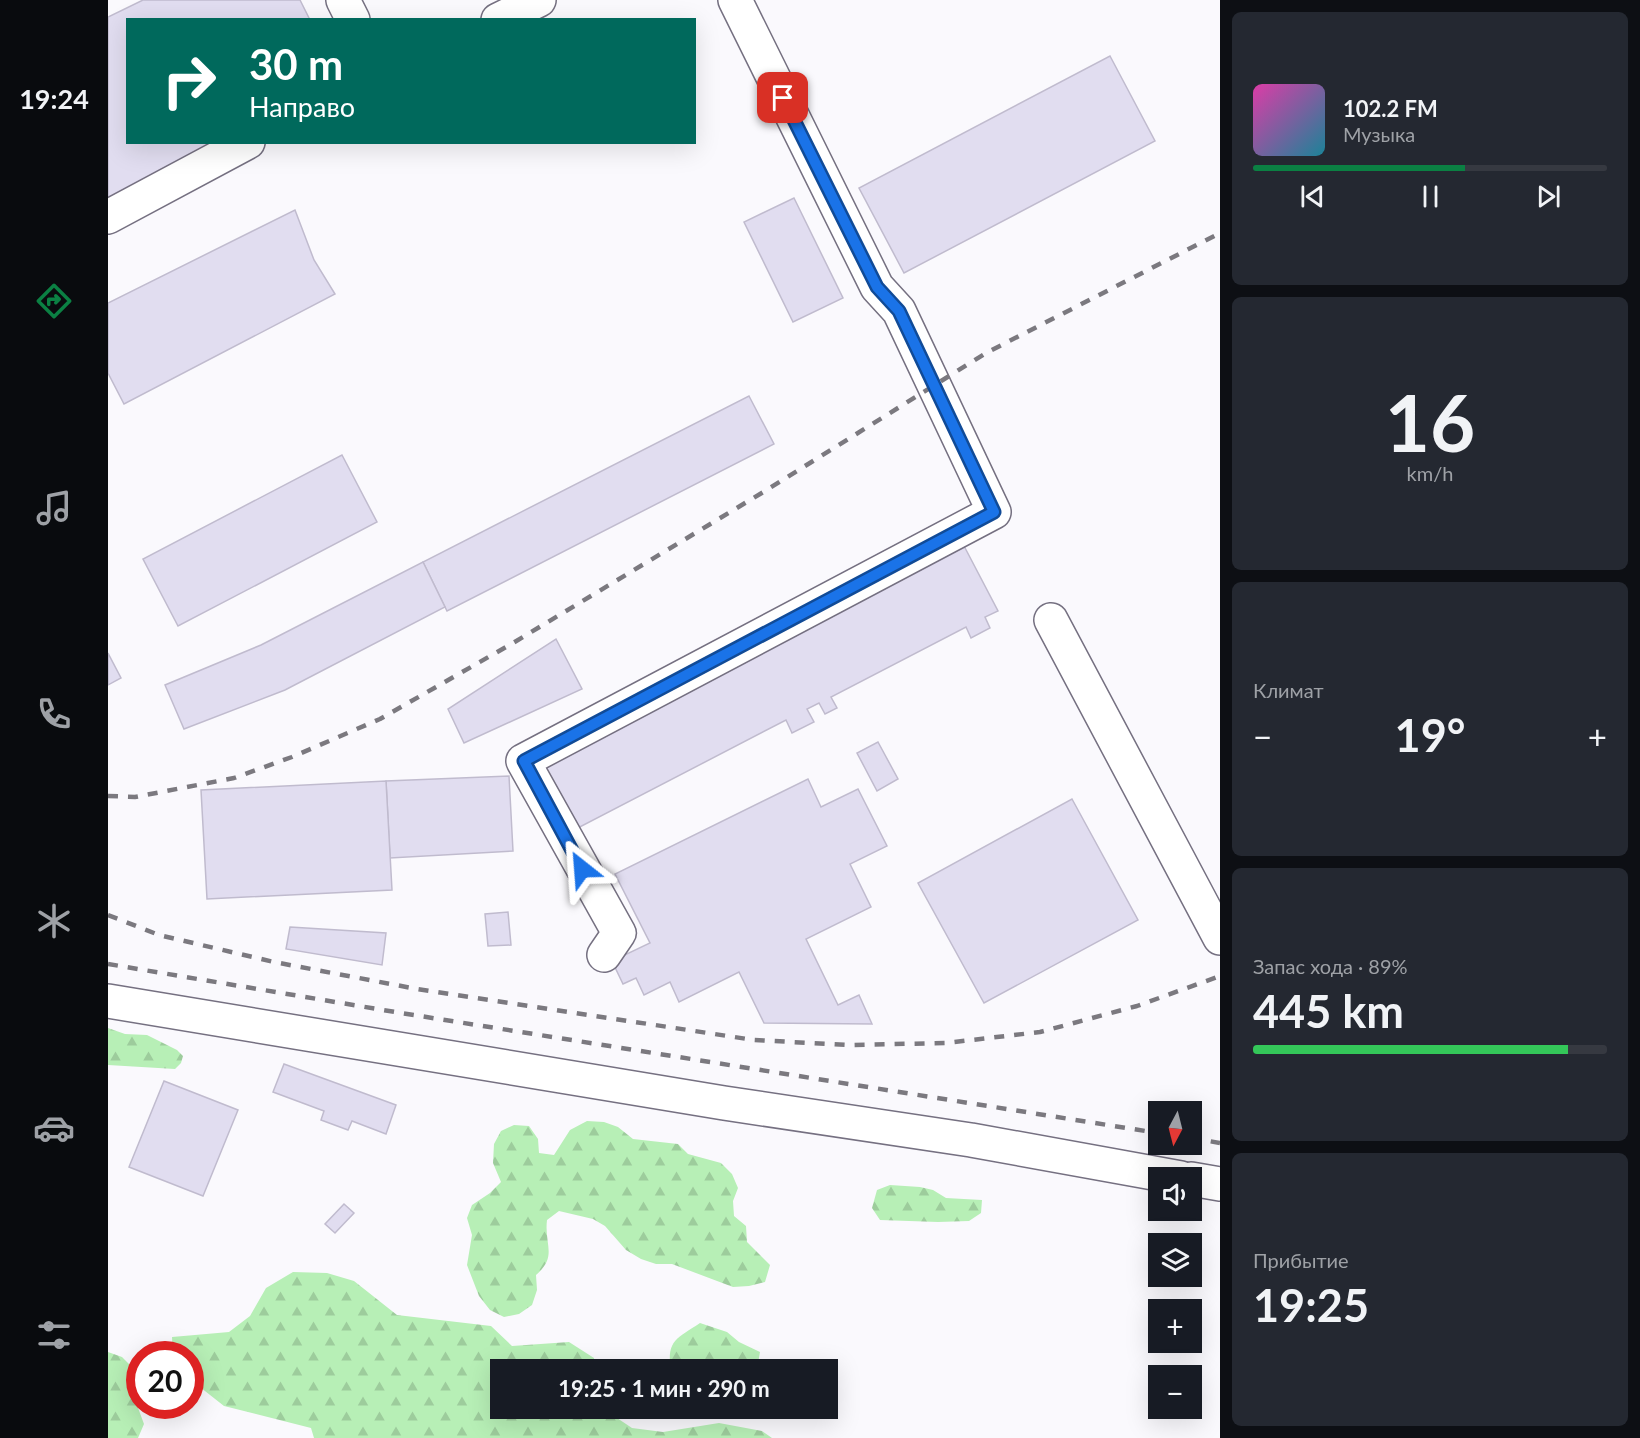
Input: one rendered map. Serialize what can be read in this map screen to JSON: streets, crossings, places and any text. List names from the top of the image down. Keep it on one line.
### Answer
{"north":"bottom","page":{"tabs":"19:24","turn":["30 m","Направо"],"song":["102.2 FM","Музыка"],"tile":[["16","km/h"],"Климат",["Запас хода · 89%","445 km"],["Прибытие","19:25"]],"heat":["−","19°","+"],"map_buttons":["+","−"],"limit":"20","trip":"19:25 · 1 мин · 290 m"}}
